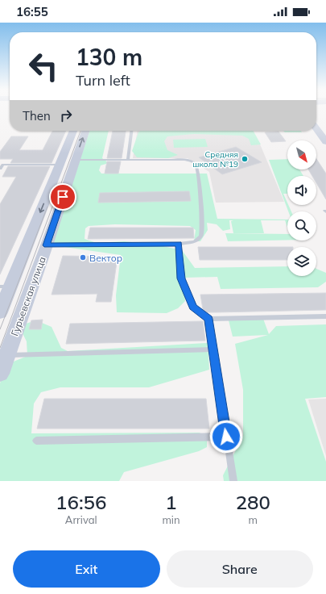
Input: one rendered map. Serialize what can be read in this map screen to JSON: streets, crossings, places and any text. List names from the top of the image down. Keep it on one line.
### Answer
{"streets":{"street":["Гурьевская улица"]},"places":["Средняя школа №19","Вектор"],"north":"bottom right","page":{"status":"16:55","turn":["130 m","Turn left"],"then":"Then","eta":["16:56","Arrival","1","min","280","m"],"buttons":["Exit","Share"]}}
